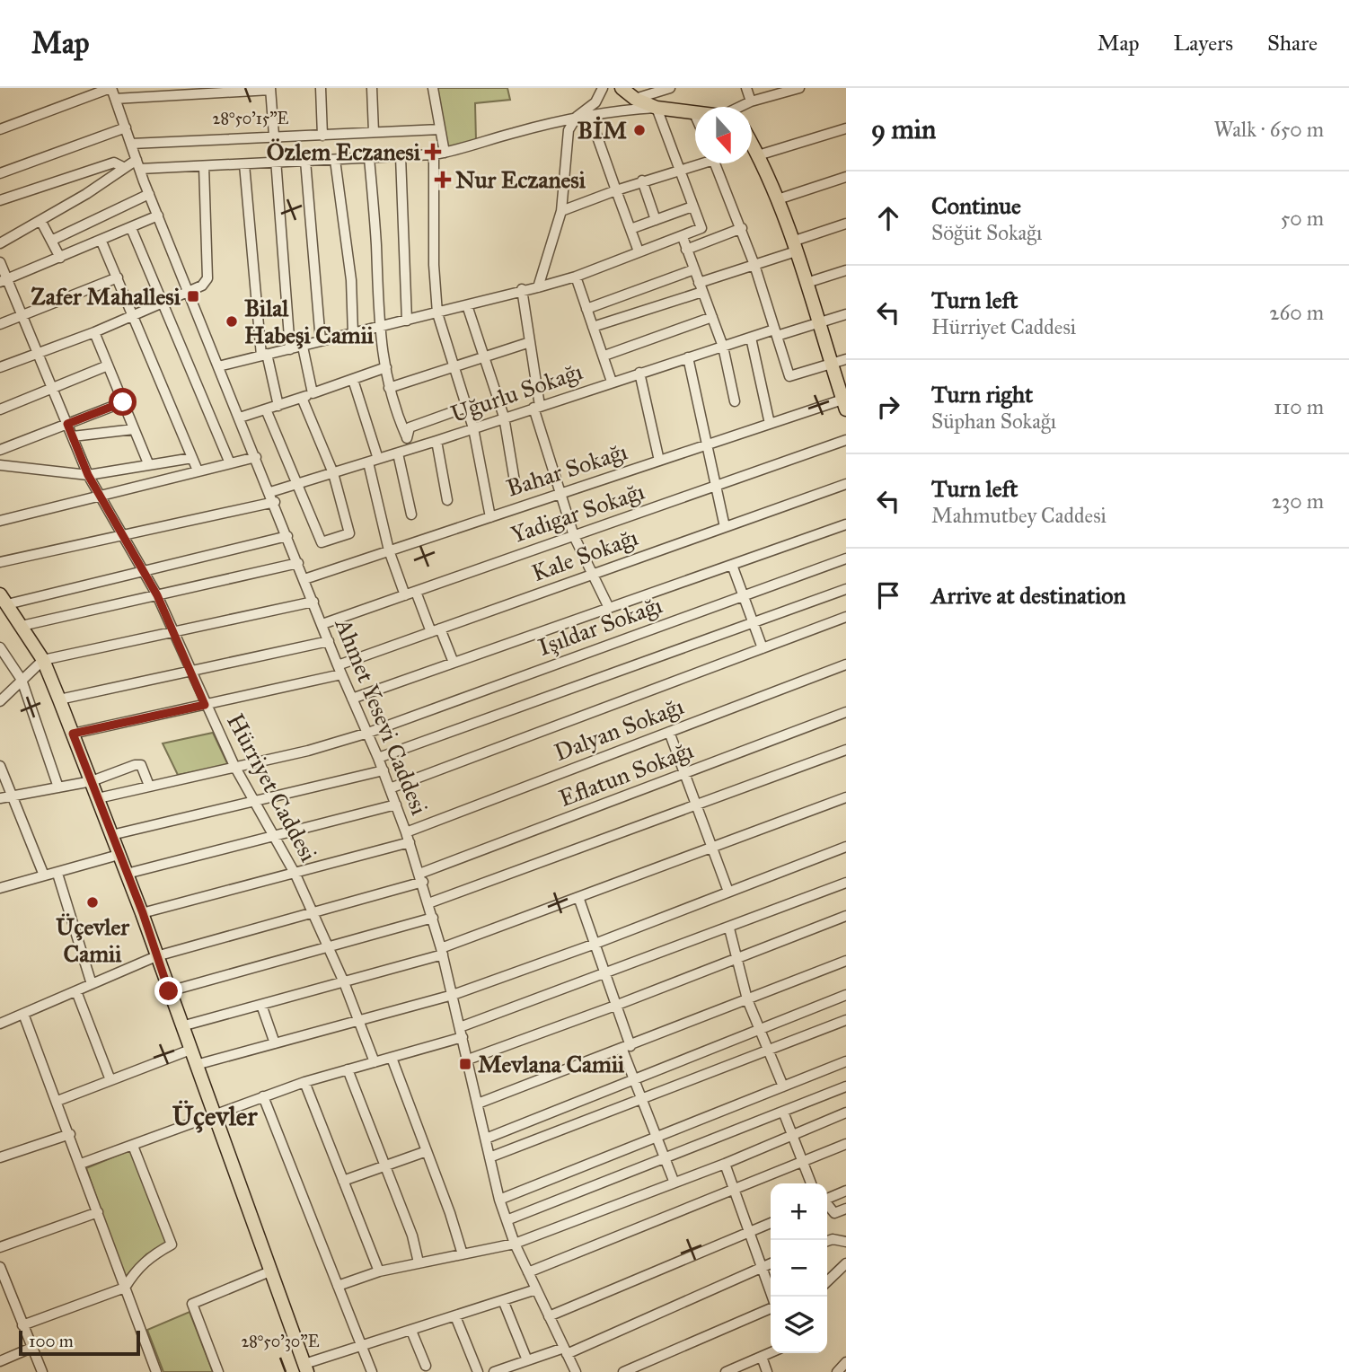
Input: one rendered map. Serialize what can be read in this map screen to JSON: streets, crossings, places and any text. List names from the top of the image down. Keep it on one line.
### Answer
{"streets":{"street":["Uğurlu Sokağı","Bahar Sokağı","Yadigar Sokağı","Kale Sokağı","Işıldar Sokağı","Ahmet Yesevi Caddesi","Dalyan Sokağı","Eflatun Sokağı","Hürriyet Caddesi"]},"crossings":[["Uğurlu Sokağı","Ahmet Yesevi Caddesi"],["Uğurlu Sokağı","Hürriyet Caddesi"],["Bahar Sokağı","Ahmet Yesevi Caddesi"],["Yadigar Sokağı","Ahmet Yesevi Caddesi"],["Kale Sokağı","Ahmet Yesevi Caddesi"],["Kale Sokağı","Hürriyet Caddesi"],["Işıldar Sokağı","Ahmet Yesevi Caddesi"],["Işıldar Sokağı","Hürriyet Caddesi"],["Ahmet Yesevi Caddesi","Dalyan Sokağı"],["Ahmet Yesevi Caddesi","Eflatun Sokağı"],["Eflatun Sokağı","Hürriyet Caddesi"]],"districts":["Üçevler"],"places":{"other":["BİM","Bilal Habeşi Camii","Üçevler Camii"],"health":["Özlem Eczanesi","Nur Eczanesi"],"transit":["Zafer Mahallesi","Mevlana Camii"]},"scale_bar":"100 m","north":"bottom","page":{"header":"Map","nav":["Map","Layers","Share"],"heading":["9 min","Walk · 650 m"],"list":[["Continue","Söğüt Sokağı","50 m"],["Turn left","Hürriyet Caddesi","260 m"],["Turn right","Süphan Sokağı","110 m"],["Turn left","Mahmutbey Caddesi","230 m"],"Arrive at destination"],"map_buttons":["+","−"],"scale":"100 m"},"coordinates":["28°50'15\"E","28°50'30\"E"]}
